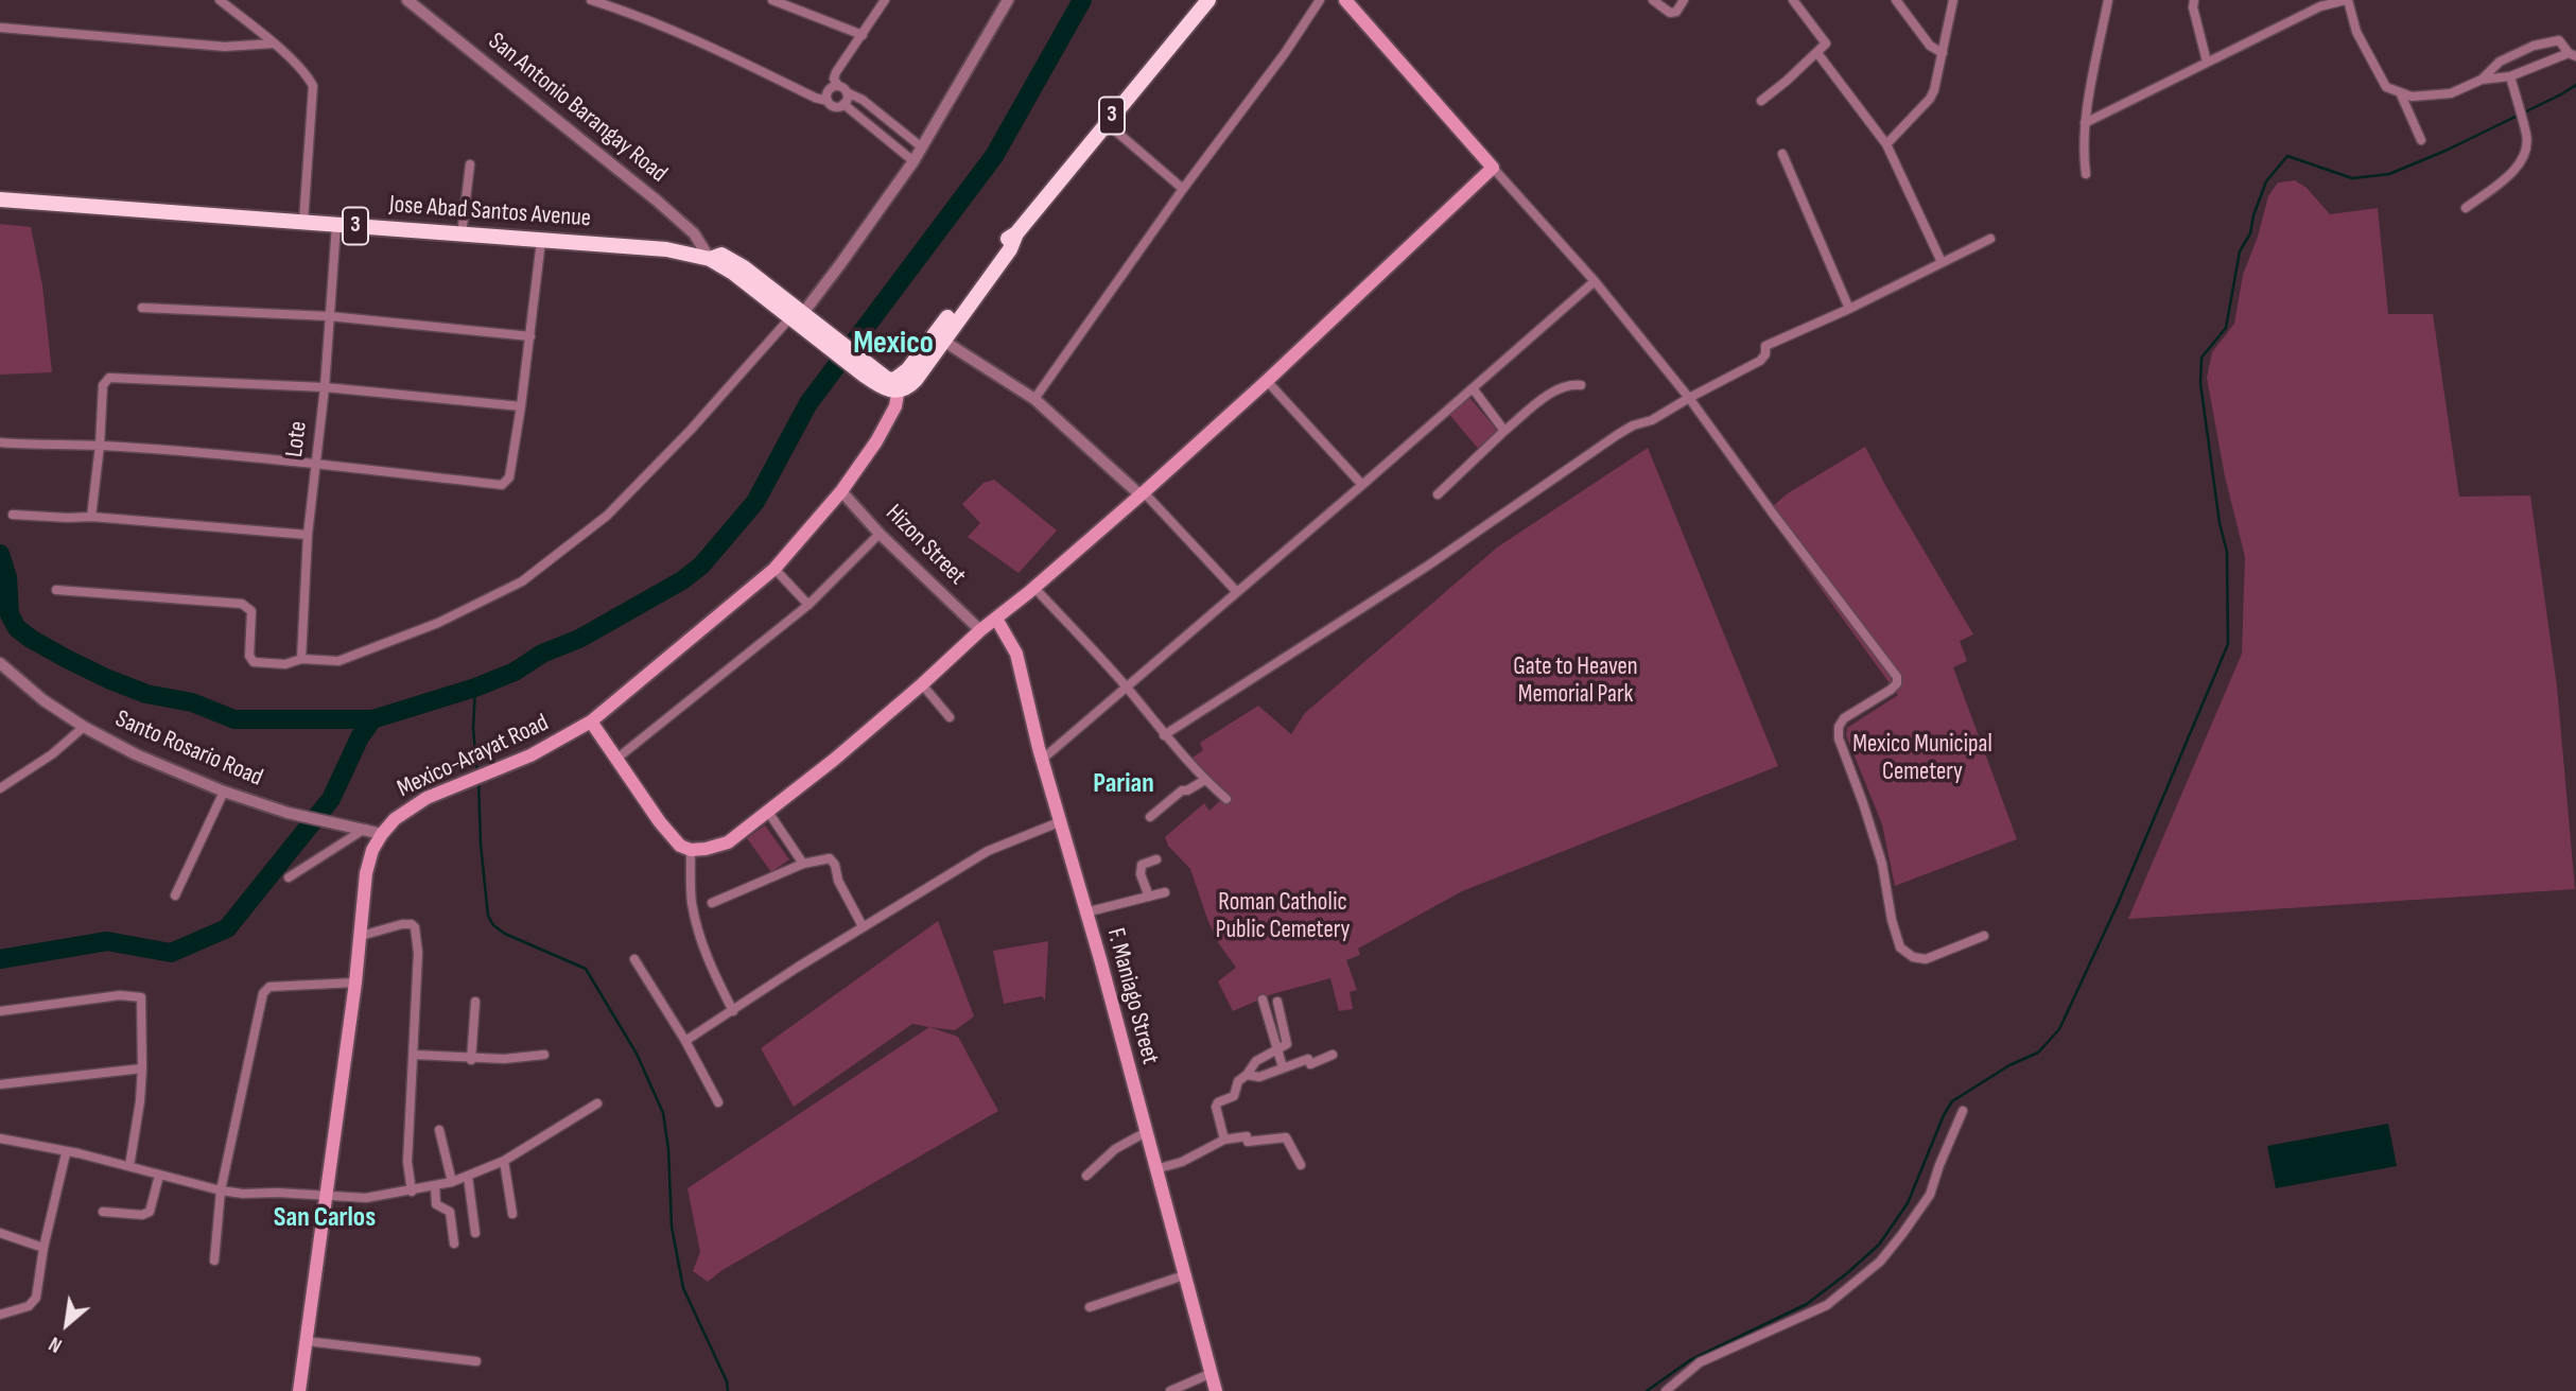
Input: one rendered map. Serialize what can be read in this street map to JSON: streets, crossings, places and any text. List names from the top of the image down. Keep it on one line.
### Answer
{"streets":{"highway":["3","Jose Abad Santos Avenue"],"main road":["Mexico-Arayat Road","F. Maniago Street"],"street":["San Antonio Barangay Road","Lote","Hizon Street","Santo Rosario Road"]},"crossings":[["San Antonio Barangay Road","Jose Abad Santos Avenue"],["3","Jose Abad Santos Avenue"],["3","Mexico-Arayat Road"],["Jose Abad Santos Avenue","Lote"],["Jose Abad Santos Avenue","Mexico-Arayat Road"],["Hizon Street","Mexico-Arayat Road"],["Santo Rosario Road","Mexico-Arayat Road"]],"districts":["Mexico","Parian","San Carlos"],"parks":["Gate to Heaven Memorial Park","Mexico Municipal Cemetery","Roman Catholic Public Cemetery"],"north":"bottom left"}
